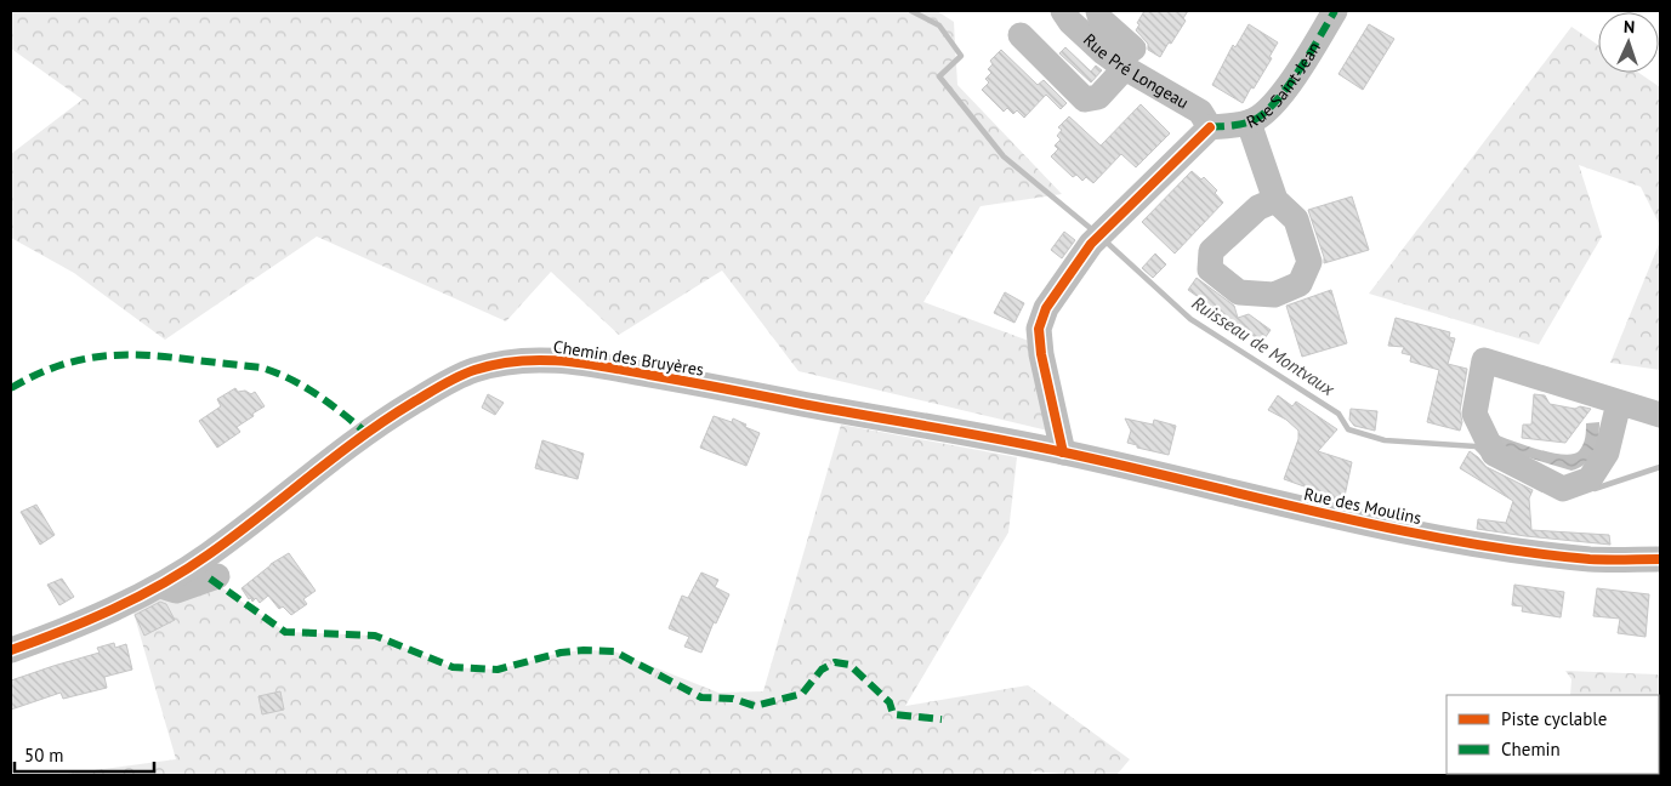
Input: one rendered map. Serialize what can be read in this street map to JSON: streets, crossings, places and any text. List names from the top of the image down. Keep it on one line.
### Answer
{"streets":{"street":["Rue Pré Longeau","Rue Saint-Jean","Chemin des Bruyères","Rue des Moulins"]},"crossings":[["Rue Pré Longeau","Rue Saint-Jean"],["Chemin des Bruyères","Rue des Moulins"]],"water":["Ruisseau de Montvaux"],"legend":["Piste cyclable","Chemin"],"scale_bar":"50 m","north":"top"}
